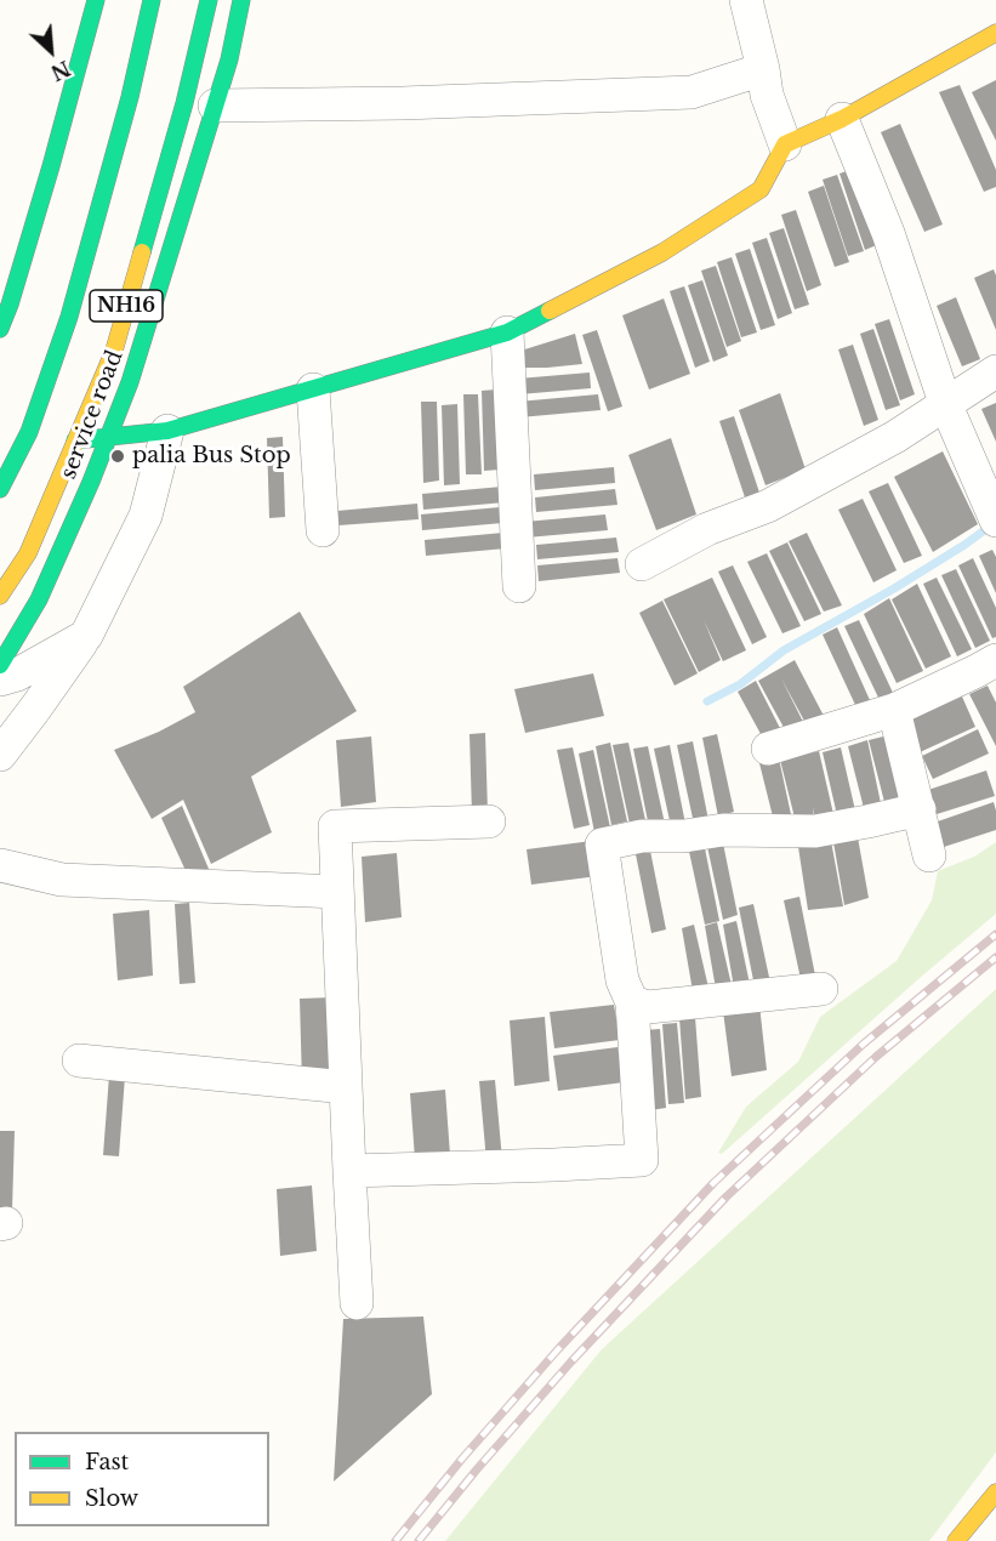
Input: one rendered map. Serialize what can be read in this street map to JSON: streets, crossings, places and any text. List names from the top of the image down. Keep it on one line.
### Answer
{"streets":{"main road":["NH16","service road"]},"places":["palia Bus Stop"],"legend":["Fast","Slow"],"north":"bottom right"}
